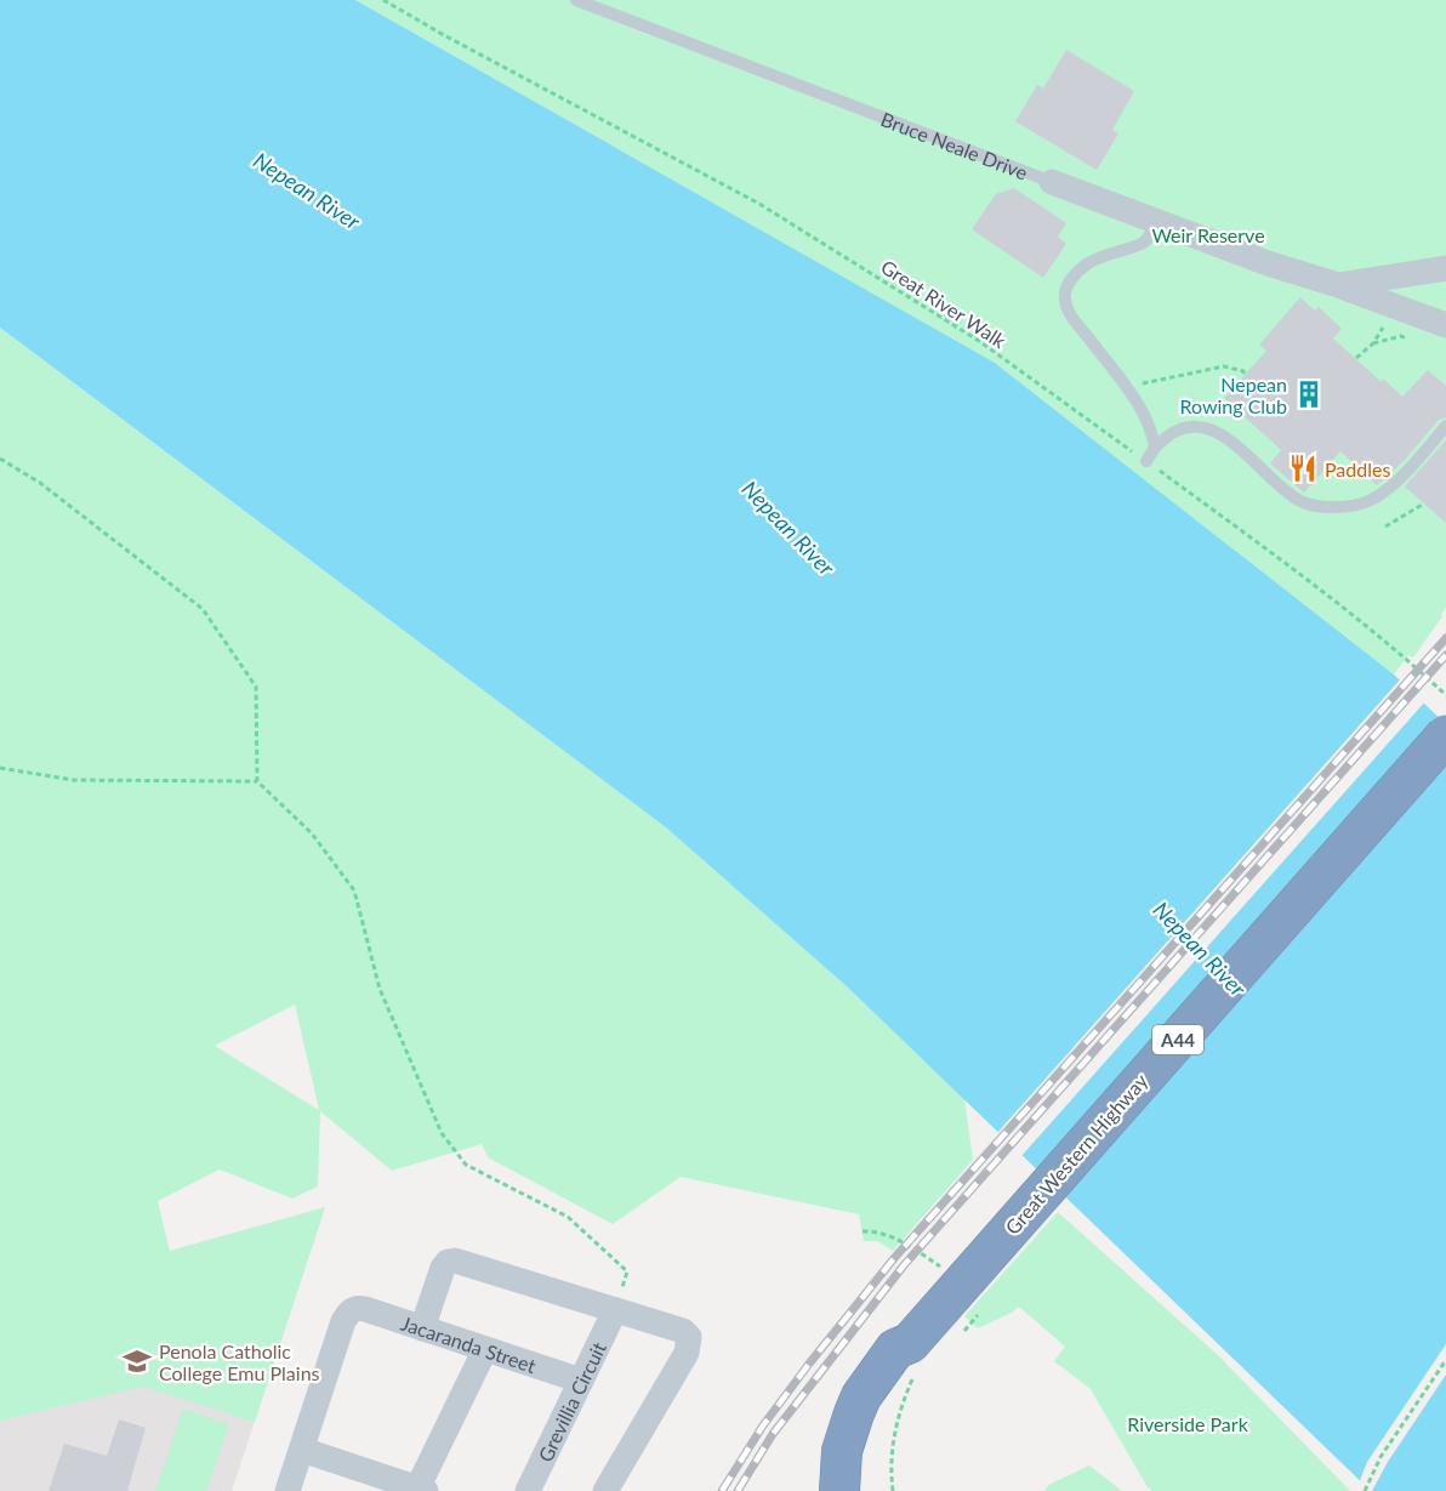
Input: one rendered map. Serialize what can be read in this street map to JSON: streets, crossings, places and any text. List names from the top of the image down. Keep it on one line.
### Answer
{"streets":{"highway":["A44","Great Western Highway"],"street":["Bruce Neale Drive","Jacaranda Street","Grevillia Circuit"],"path":["Great River Walk"]},"crossings":[["Jacaranda Street","Grevillia Circuit"]],"water":["Nepean River"],"parks":["Weir Reserve","Riverside Park"],"places":{"building":["Nepean Rowing Club"],"restaurant":["Paddles"],"school or university":["Penola Catholic College Emu Plains"]}}
